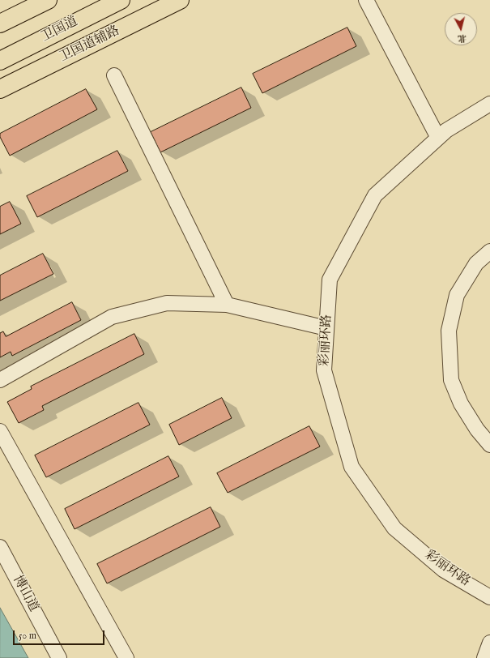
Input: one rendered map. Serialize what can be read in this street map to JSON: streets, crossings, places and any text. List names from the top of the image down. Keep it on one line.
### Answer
{"streets":{"main road":["卫国道","卫国道辅路"],"street":["彩丽环路","博山道"]},"scale_bar":"50 m","north":"bottom"}
